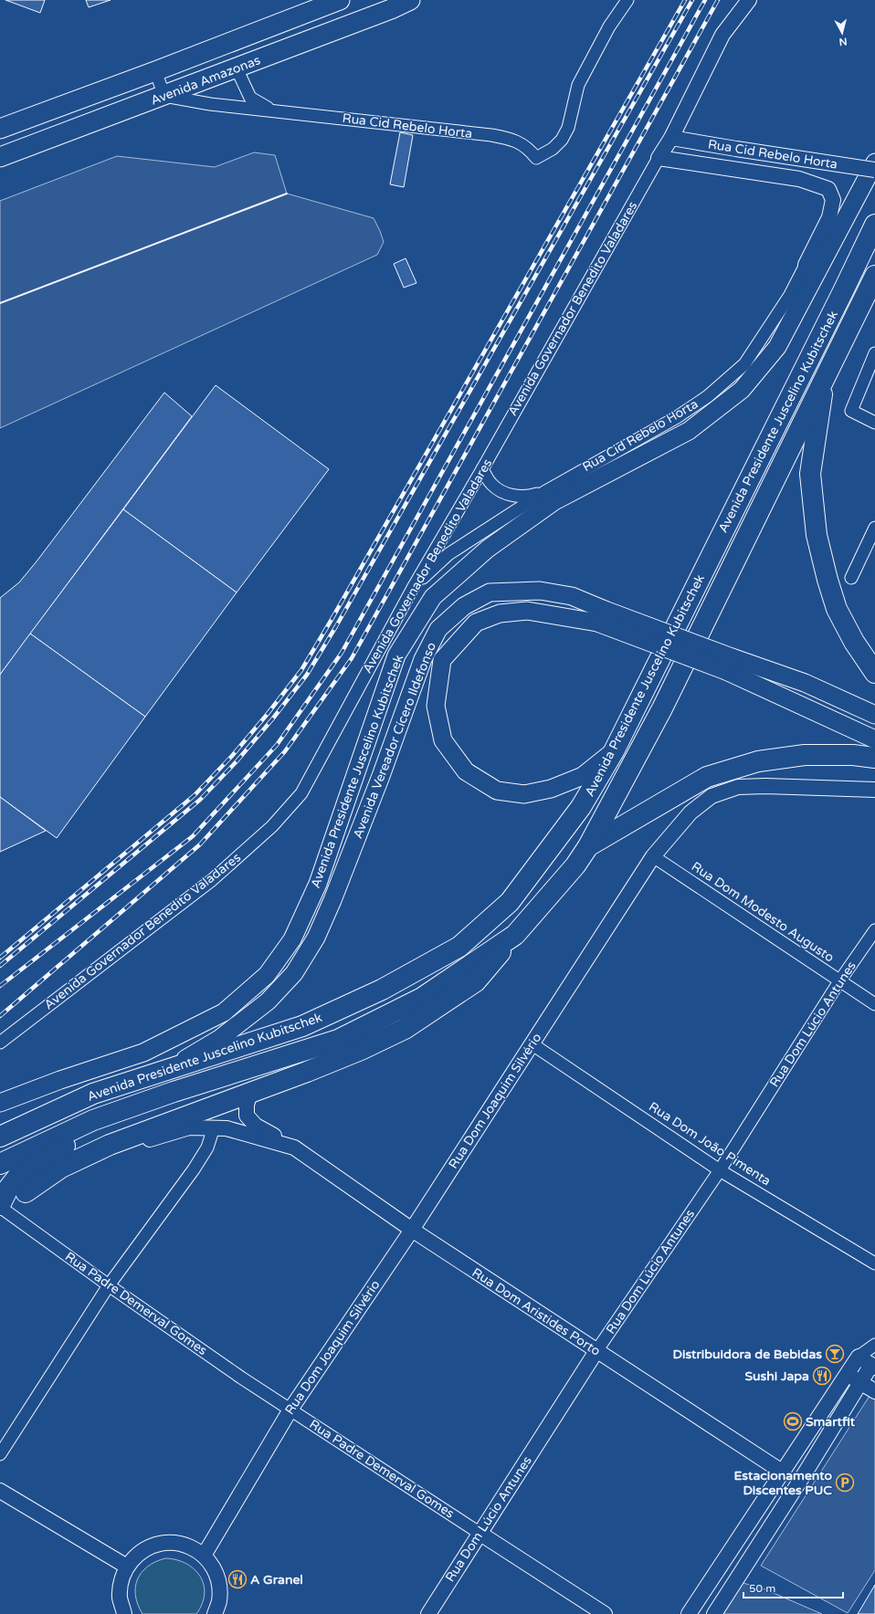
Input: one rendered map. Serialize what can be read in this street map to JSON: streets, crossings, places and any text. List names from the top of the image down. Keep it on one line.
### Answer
{"streets":{"highway":["Avenida Presidente Juscelino Kubitschek"],"main road":["Avenida Amazonas","Avenida Vereador Cícero Ildefonso"],"street":["Rua Cid Rebelo Horta","Avenida Governador Benedito Valadares","Rua Dom Modesto Augusto","Rua Dom Lúcio Antunes","Rua Dom Joaquim Silvério","Rua Dom João Pimenta","Rua Padre Demerval Gomes","Rua Dom Aristides Porto"]},"crossings":[["Avenida Amazonas","Rua Cid Rebelo Horta"],["Rua Cid Rebelo Horta","Avenida Governador Benedito Valadares"],["Avenida Presidente Juscelino Kubitschek","Avenida Vereador Cícero Ildefonso"],["Rua Dom Modesto Augusto","Rua Dom Lúcio Antunes"],["Rua Dom Modesto Augusto","Rua Dom Joaquim Silvério"],["Rua Dom Lúcio Antunes","Rua Dom João Pimenta"],["Rua Dom Lúcio Antunes","Rua Padre Demerval Gomes"],["Rua Dom Lúcio Antunes","Rua Dom Aristides Porto"],["Rua Dom Joaquim Silvério","Rua Dom João Pimenta"],["Rua Dom Joaquim Silvério","Rua Padre Demerval Gomes"],["Rua Dom Joaquim Silvério","Rua Dom Aristides Porto"]],"places":{"bar":["Distribuidora de Bebidas"],"restaurant":["Sushi Japa","A Granel"],"sports":["Smartfit"],"parking":["Estacionamento Discentes PUC"]},"scale_bar":"50 m","north":"bottom"}
